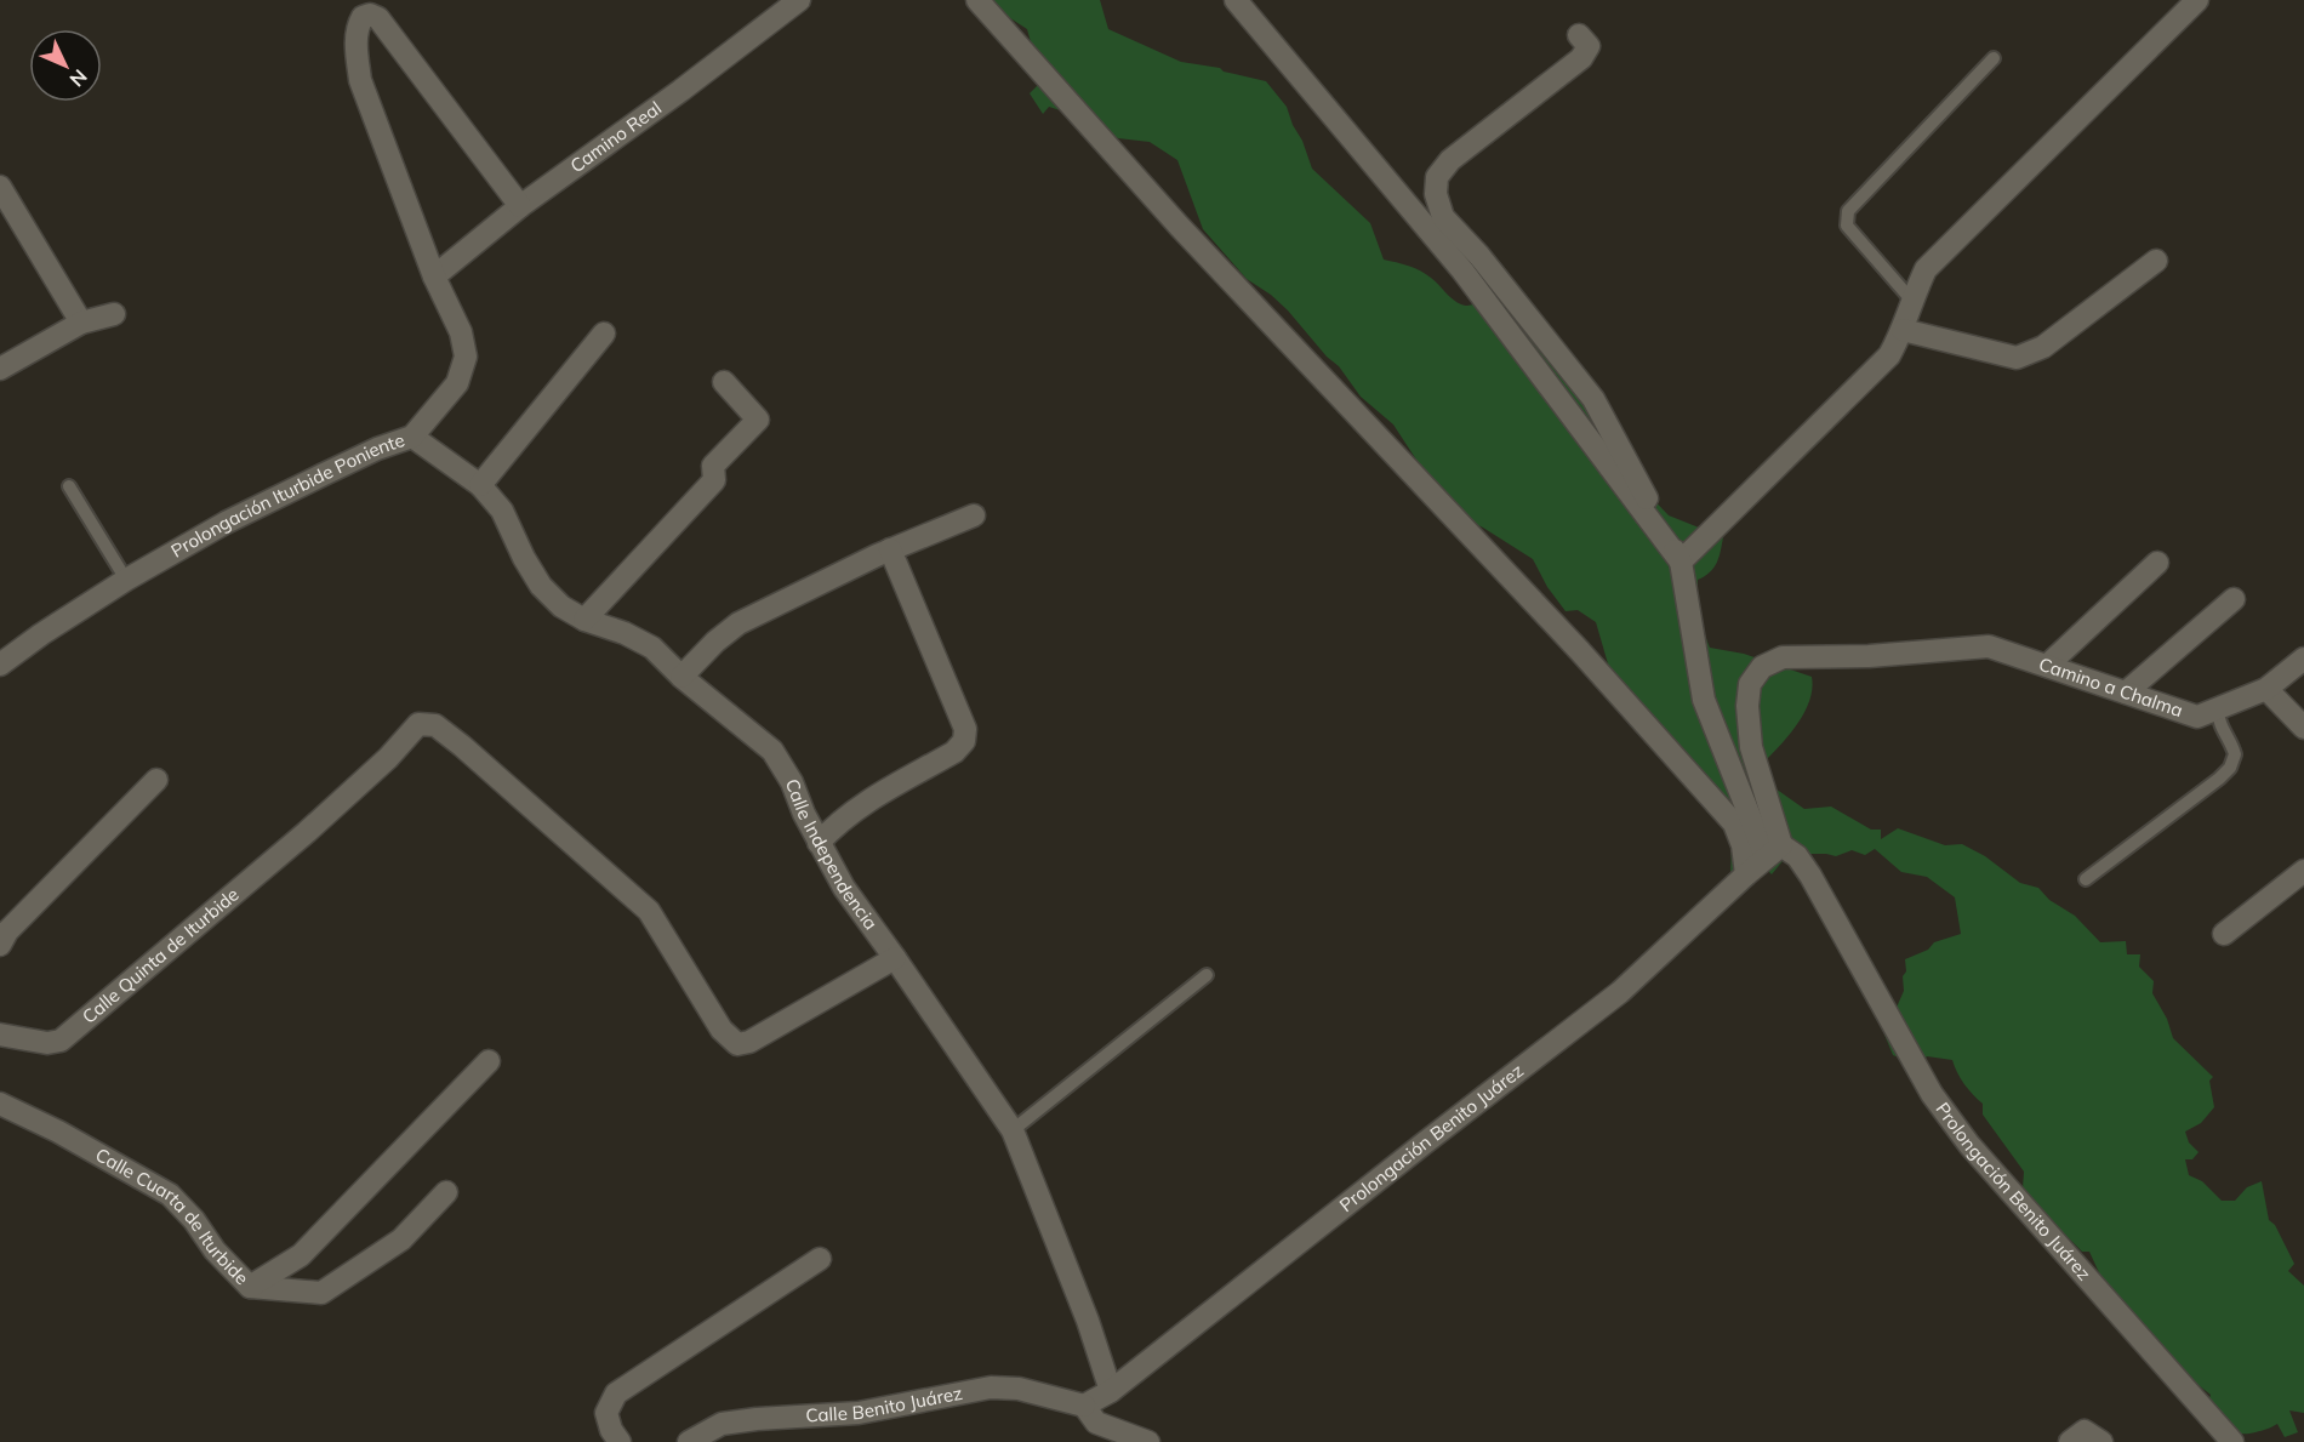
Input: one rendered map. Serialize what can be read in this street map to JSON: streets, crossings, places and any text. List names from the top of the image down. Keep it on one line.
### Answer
{"streets":{"street":["Camino Real","Prolongación Iturbide Poniente","Camino a Chalma","Calle Independencia","Calle Quinta de Iturbide","Prolongación Benito Juárez","Calle Cuarta de Iturbide","Calle Benito Juárez"]},"crossings":[["Camino Real","Prolongación Iturbide Poniente"],["Prolongación Iturbide Poniente","Calle Independencia"],["Camino a Chalma","Prolongación Benito Juárez"],["Calle Independencia","Calle Quinta de Iturbide"],["Calle Independencia","Prolongación Benito Juárez"],["Prolongación Benito Juárez","Calle Benito Juárez"]],"north":"bottom right"}
